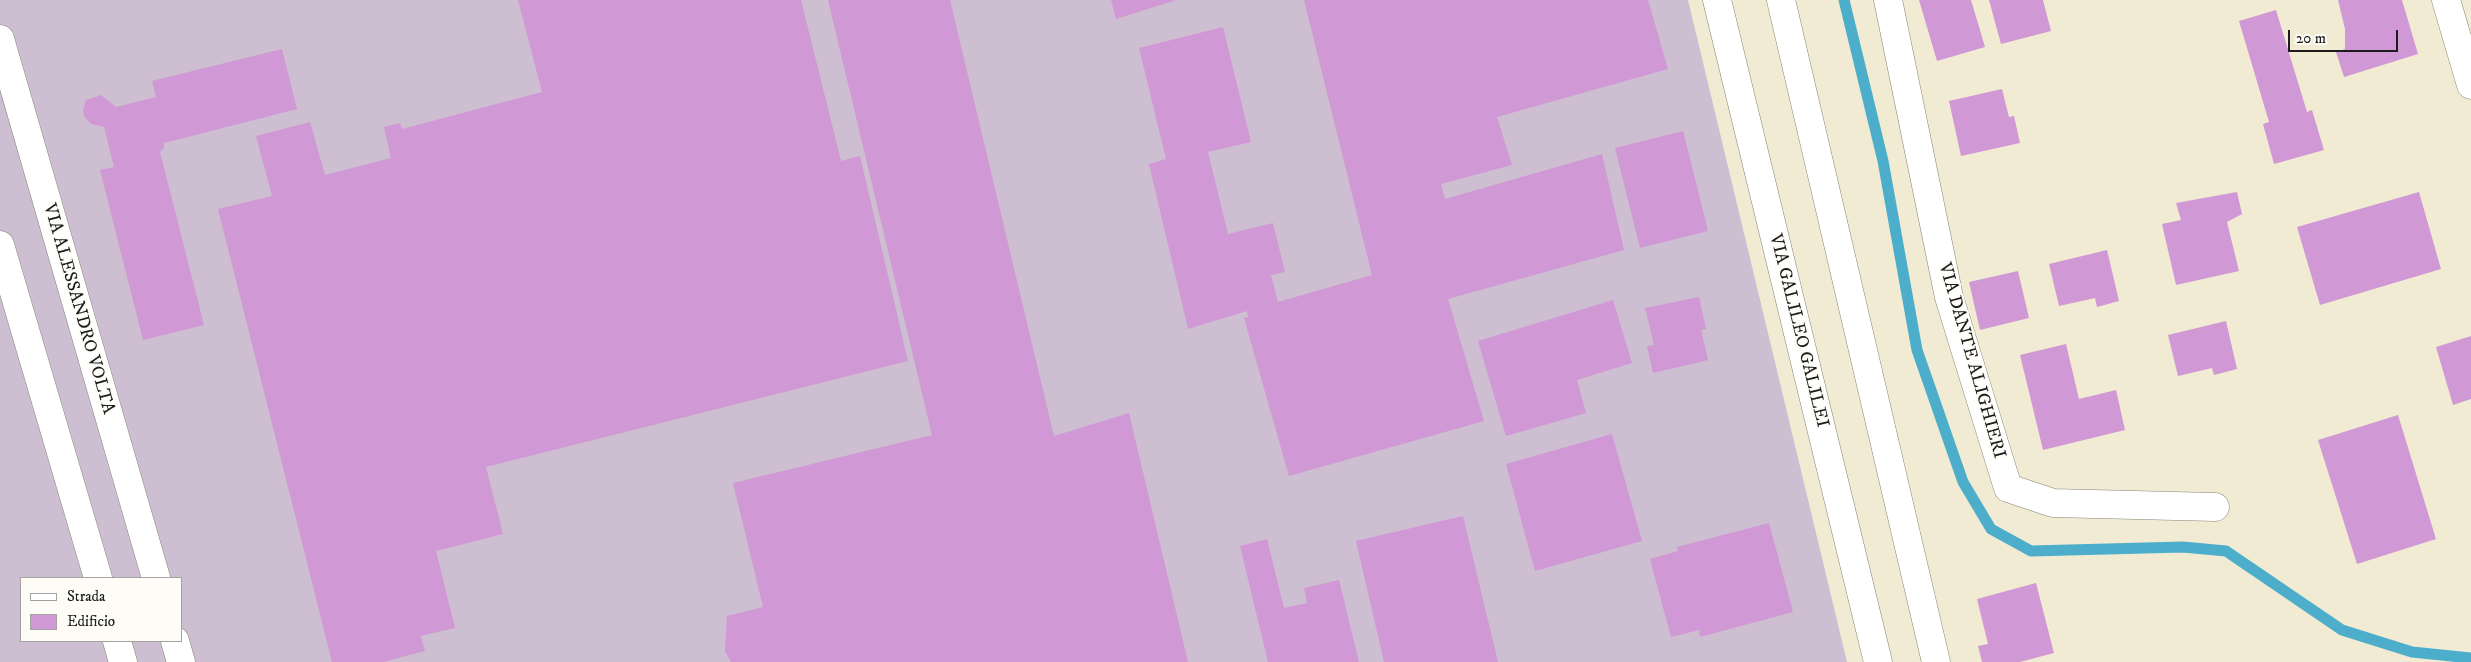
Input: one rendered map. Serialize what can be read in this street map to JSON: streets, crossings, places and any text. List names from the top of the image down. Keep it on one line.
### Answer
{"streets":{"street":["VIA ALESSANDRO VOLTA","VIA GALILEO GALILEI","VIA DANTE ALIGHIERI"]},"legend":["Strada","Edificio"],"scale_bar":"20 m"}
